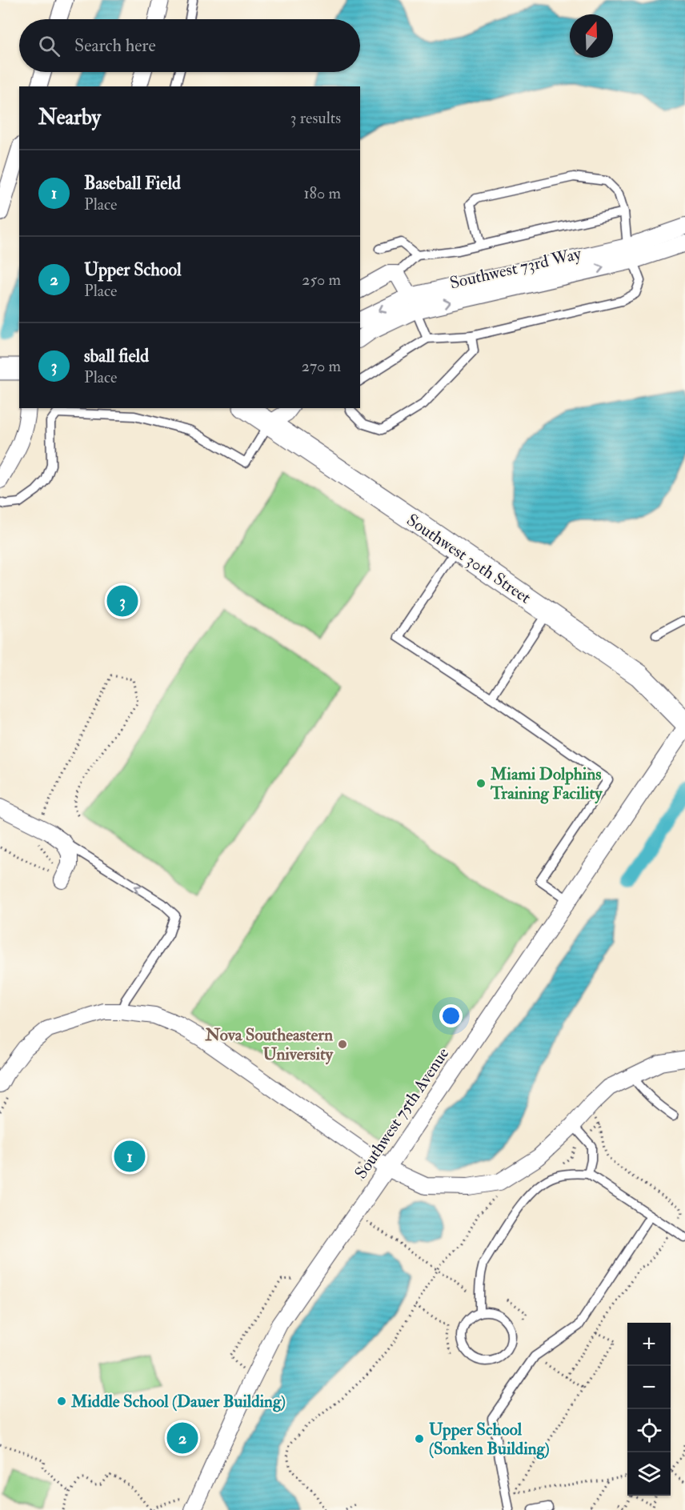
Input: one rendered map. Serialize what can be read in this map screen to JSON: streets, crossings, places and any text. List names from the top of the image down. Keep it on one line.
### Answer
{"streets":{"street":["Southwest 73rd Way","Southwest 30th Street","Southwest 75th Avenue"]},"places":["Miami Dolphins Training Facility","Nova Southeastern University","Middle School (Dauer Building)","Upper School (Sonken Building)"],"north":"top","page":{"search":"Search here","heading":["Nearby","3 results"],"list":[{"mark":"1","name":"Baseball Field","note":"Place","value":"180 m"},{"mark":"2","name":"Upper School","note":"Place","value":"250 m"},{"mark":"3","name":"sball field","note":"Place","value":"270 m"}],"pins":["3","1","2"],"map_buttons":["+","−"]}}
